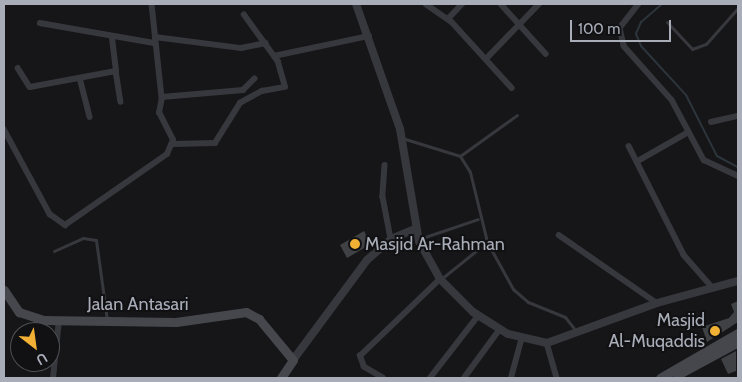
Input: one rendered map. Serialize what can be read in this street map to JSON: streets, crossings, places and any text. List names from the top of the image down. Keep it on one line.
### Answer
{"streets":{"main road":["Jalan Antasari"]},"places":["Masjid Ar-Rahman","Masjid Al-Muqaddis"],"scale_bar":"100 m","north":"bottom right"}
